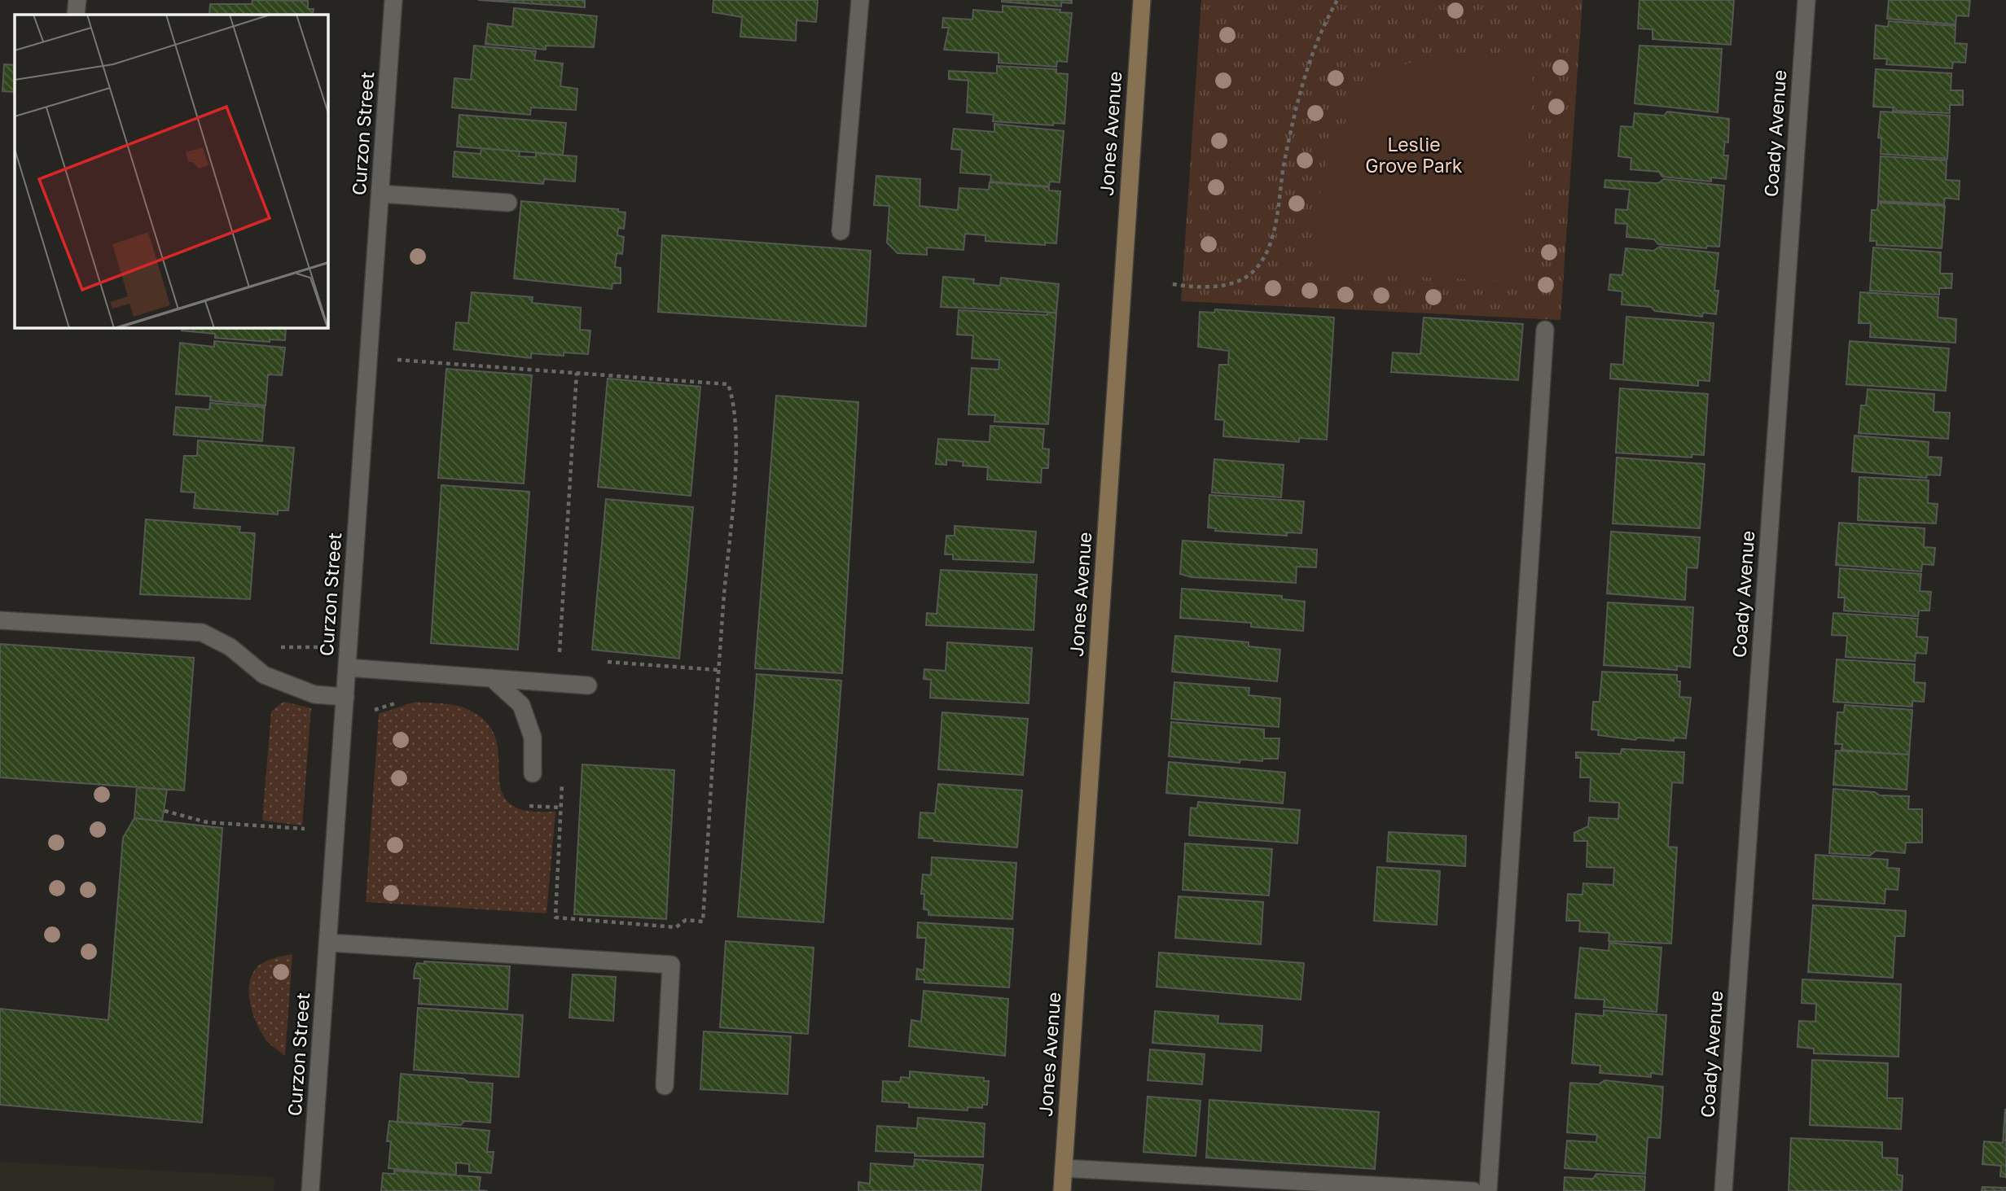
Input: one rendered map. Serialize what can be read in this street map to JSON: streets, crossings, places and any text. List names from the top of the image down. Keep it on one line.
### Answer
{"streets":{"street":["Curzon Street","Jones Avenue","Coady Avenue"]},"parks":["Leslie Grove Park"]}
